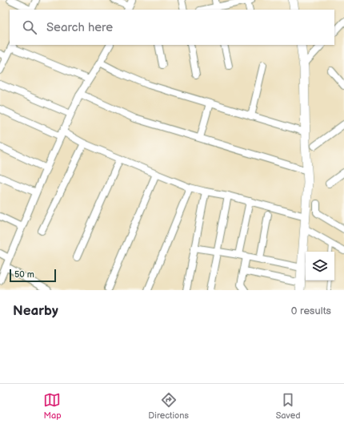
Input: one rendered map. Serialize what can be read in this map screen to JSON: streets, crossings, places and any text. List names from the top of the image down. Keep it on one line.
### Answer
{"scale_bar":"50 m","page":{"search":"Search here","scale":"50 m","heading":["Nearby","0 results"],"nav":["Map","Directions","Saved"]}}
